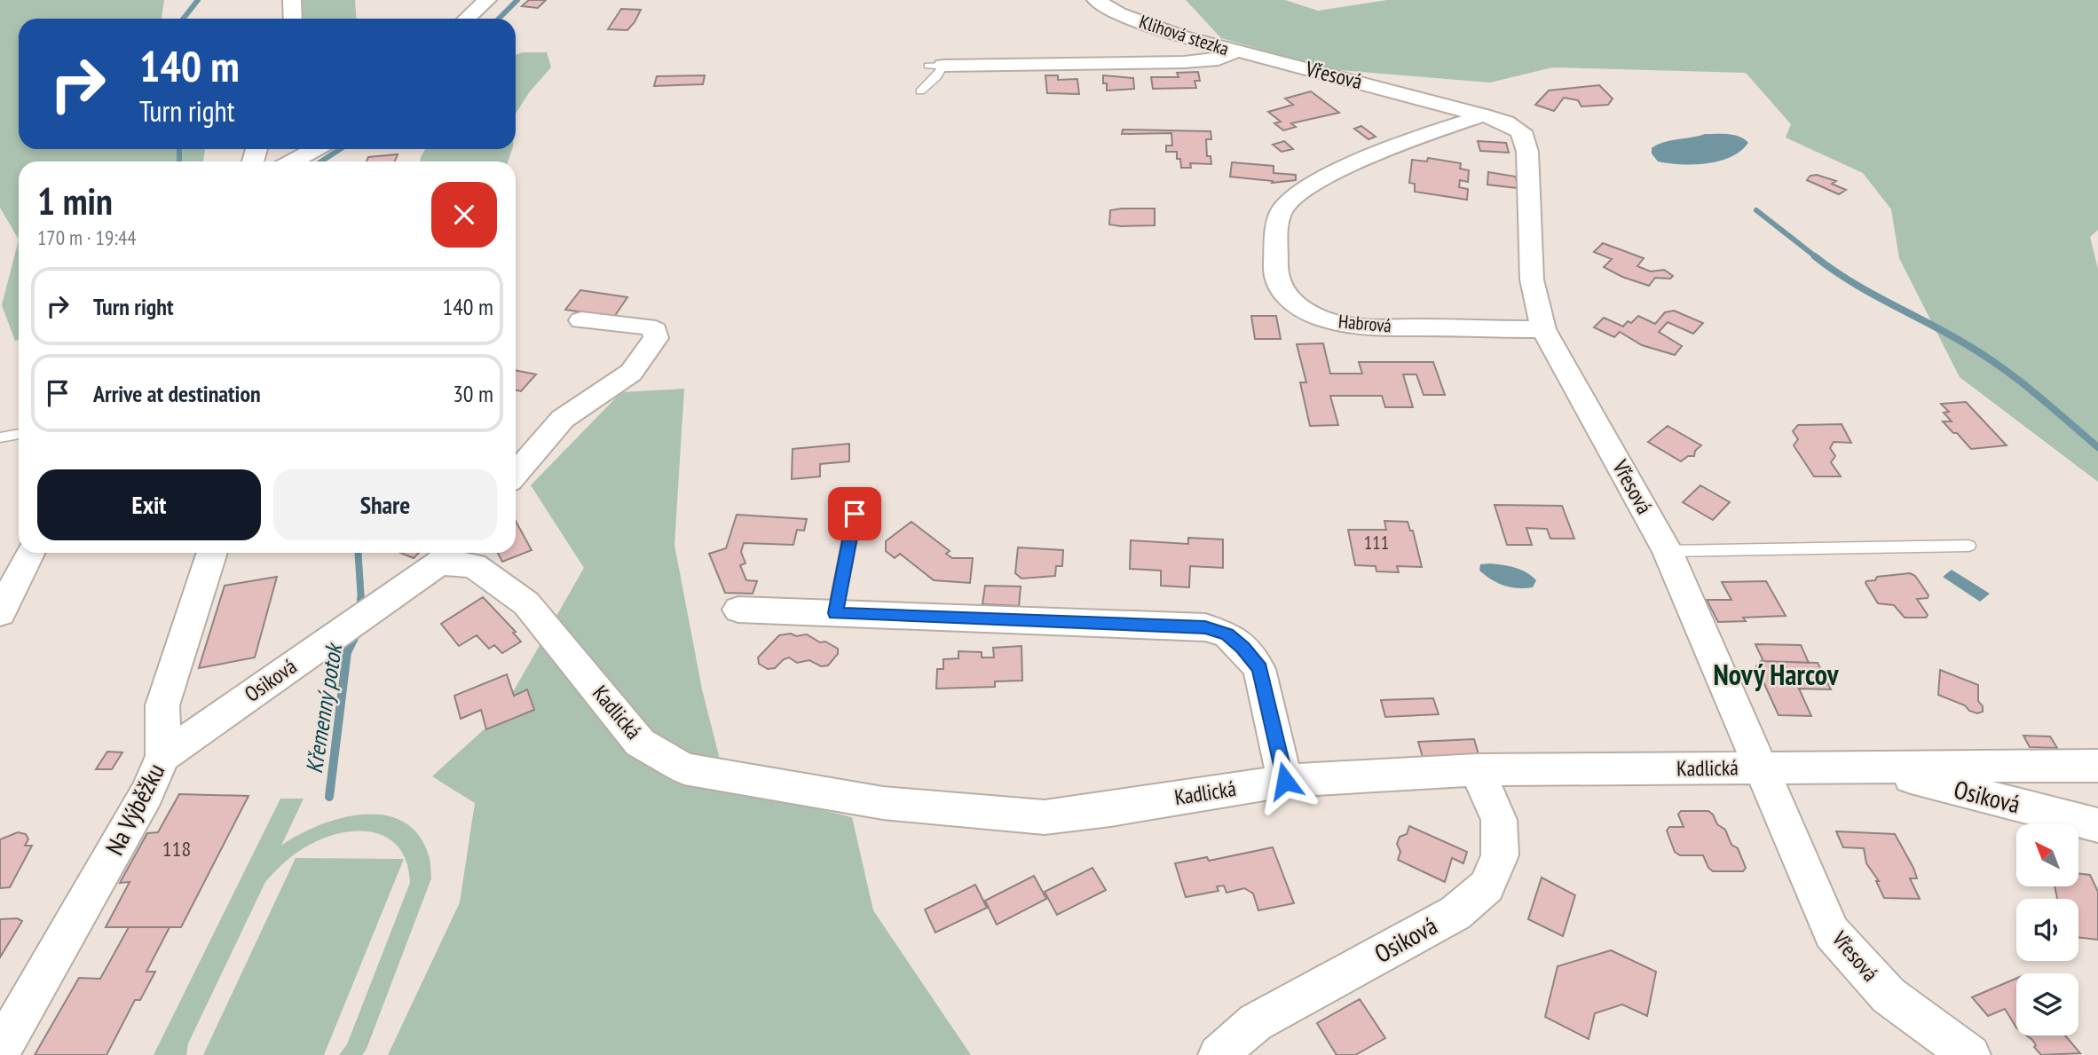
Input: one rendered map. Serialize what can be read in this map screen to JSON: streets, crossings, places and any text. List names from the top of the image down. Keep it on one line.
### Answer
{"streets":{"street":["Klihová stezka","Vřesová","Habrová","Osiková","Kadlická","Na Výběžku"]},"crossings":[["Klihová stezka","Vřesová"],["Vřesová","Habrová"],["Vřesová","Kadlická"],["Osiková","Kadlická"],["Osiková","Na Výběžku"]],"districts":["Nový Harcov"],"water":["Křemenný potok"],"house_numbers":["111","118"],"north":"top left","page":{"turn":["140 m","Turn right"],"heading":["1 min","170 m · 19:44"],"list":[{"name":"Turn right","value":"140 m"},{"name":"Arrive at destination","value":"30 m"}],"buttons":["Exit","Share"]}}
